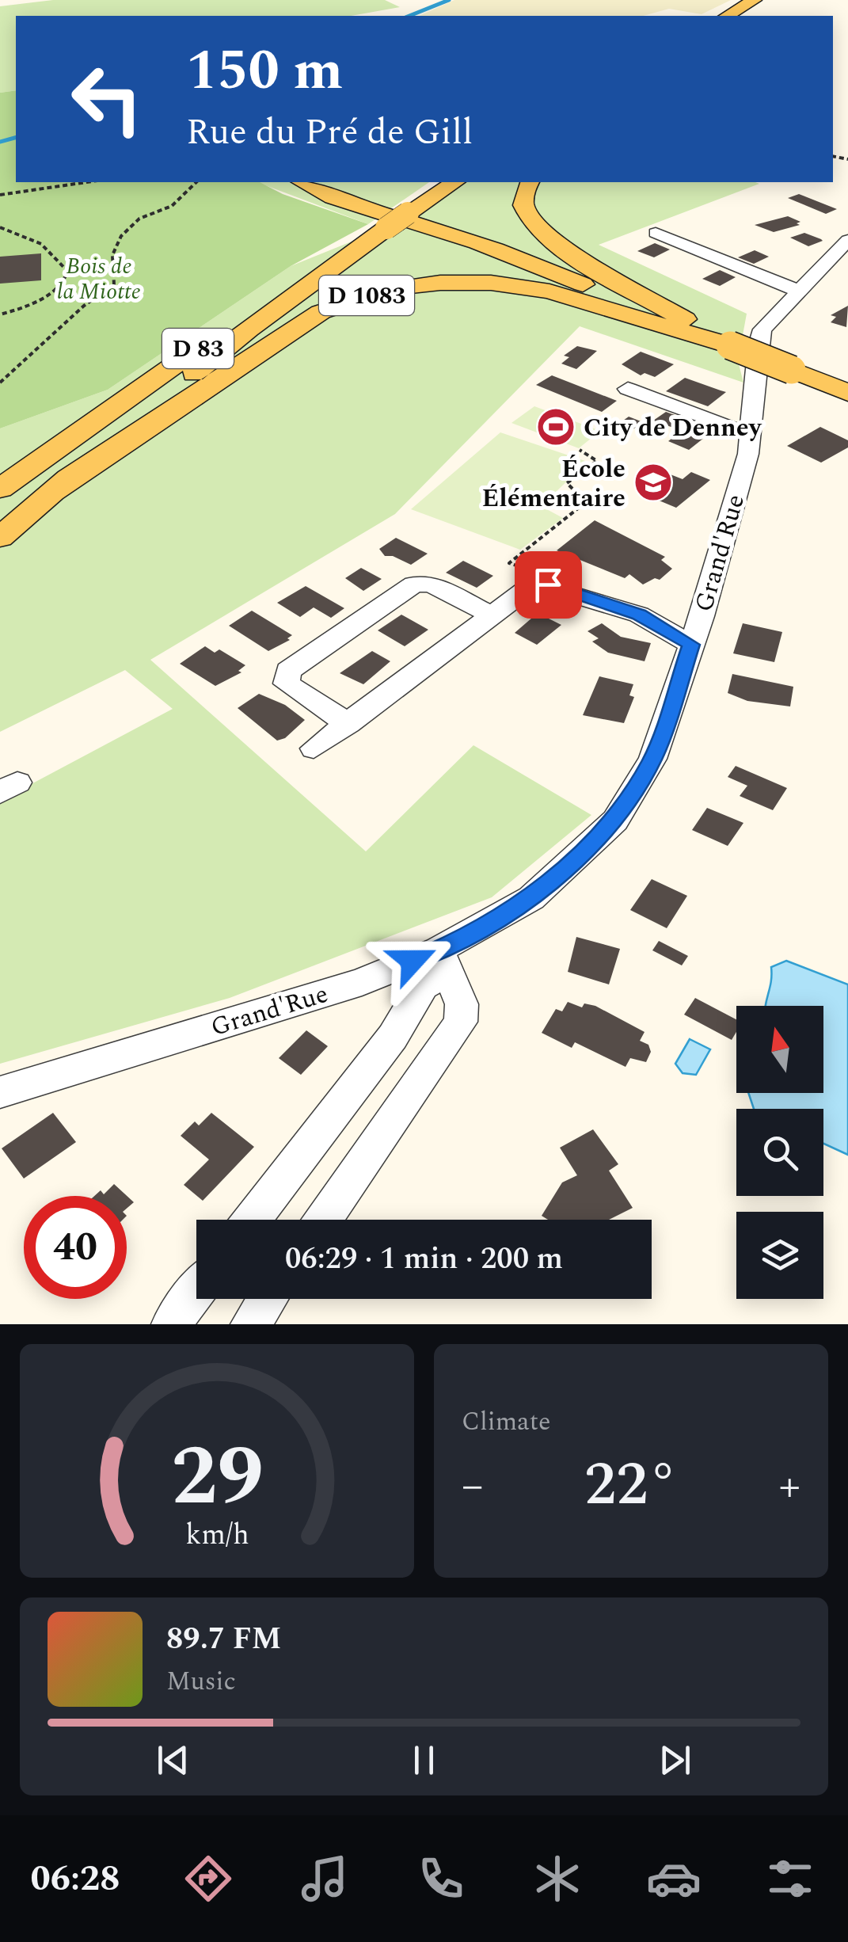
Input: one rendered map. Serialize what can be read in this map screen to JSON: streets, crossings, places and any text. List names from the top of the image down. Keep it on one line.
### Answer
{"streets":{"main road":["D 1083","D 83"],"street":["Grand'Rue"]},"crossings":[["D 1083","D 83"]],"parks":["Bois de la Miotte"],"places":{"sports":["City de Denney"],"school or university":["École Élémentaire"]},"north":"top","page":{"turn":["150 m","Rue du Pré de Gill"],"limit":"40","trip":"06:29 · 1 min · 200 m","tile":"Climate","heat":["−","22°","+"],"song":["89.7 FM","Music"],"tabs":"06:28","gauge":["29","km/h"]}}
